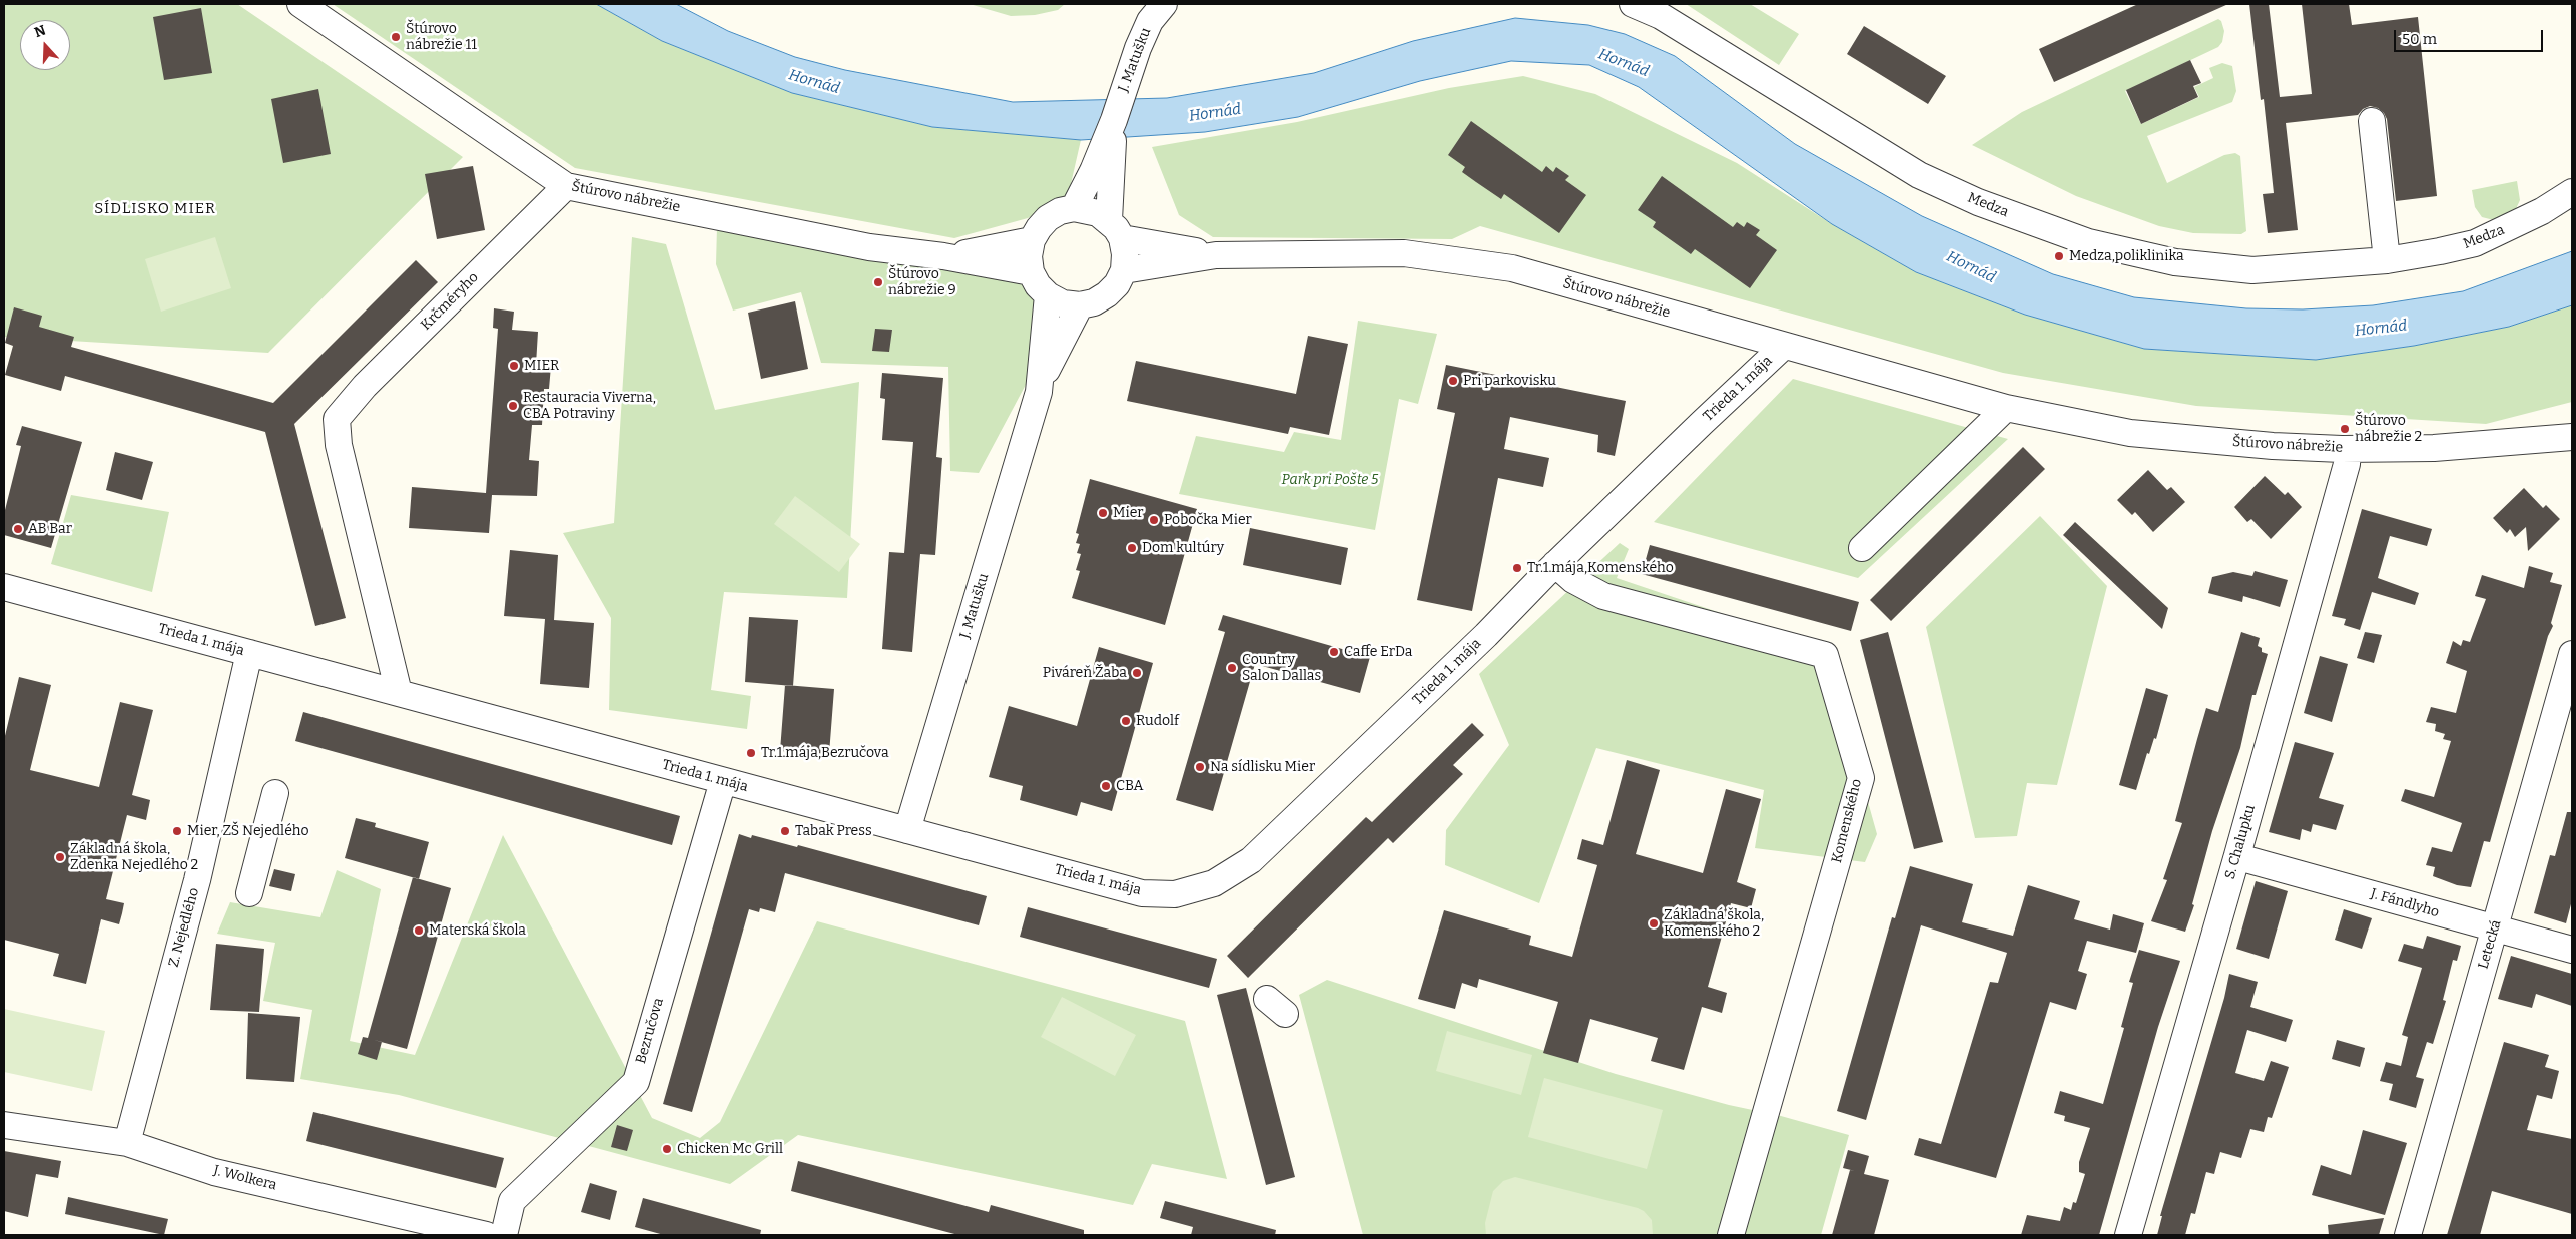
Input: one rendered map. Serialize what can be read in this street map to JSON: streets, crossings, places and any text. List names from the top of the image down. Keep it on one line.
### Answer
{"streets":{"street":["J. Matušku","Štúrovo nábrežie","Medza","Krčméryho","Trieda 1. mája","Komenského","S. Chalupku","J. Fándlyho","Z. Nejedlého","Letecká","Bezručova","J. Wolkera"]},"crossings":[["J. Matušku","Štúrovo nábrežie"],["J. Matušku","Trieda 1. mája"],["Štúrovo nábrežie","Krčméryho"],["Štúrovo nábrežie","Trieda 1. mája"],["Štúrovo nábrežie","S. Chalupku"],["Krčméryho","Trieda 1. mája"],["Trieda 1. mája","Komenského"],["Trieda 1. mája","Z. Nejedlého"],["Trieda 1. mája","Bezručova"],["S. Chalupku","J. Fándlyho"],["J. Fándlyho","Letecká"],["Z. Nejedlého","J. Wolkera"]],"districts":["SÍDLISKO MIER"],"water":["Hornád"],"parks":["Park pri Pošte 5"],"places":["Štúrovo nábrežie 11","Medza,poliklinika","Štúrovo nábrežie 9","MIER","Pri parkovisku","Restauracia Viverna, CBA Potraviny","Štúrovo nábrežie 2","Mier","Pobočka Mier","AB Bar","Dom kultúry","Tr.1.mája,Komenského","Caffe ErDa","Country Salon Dallas","Piváreň Žaba","Rudolf","Tr.1.mája,Bezručova","Na sídlisku Mier","CBA","Mier, ZŠ Nejedlého","Tabak Press","Základná škola, Zdenka Nejedlého 2","Základná škola, Komenského 2","Materská škola","Chicken Mc Grill"],"scale_bar":"50 m","north":"top"}
